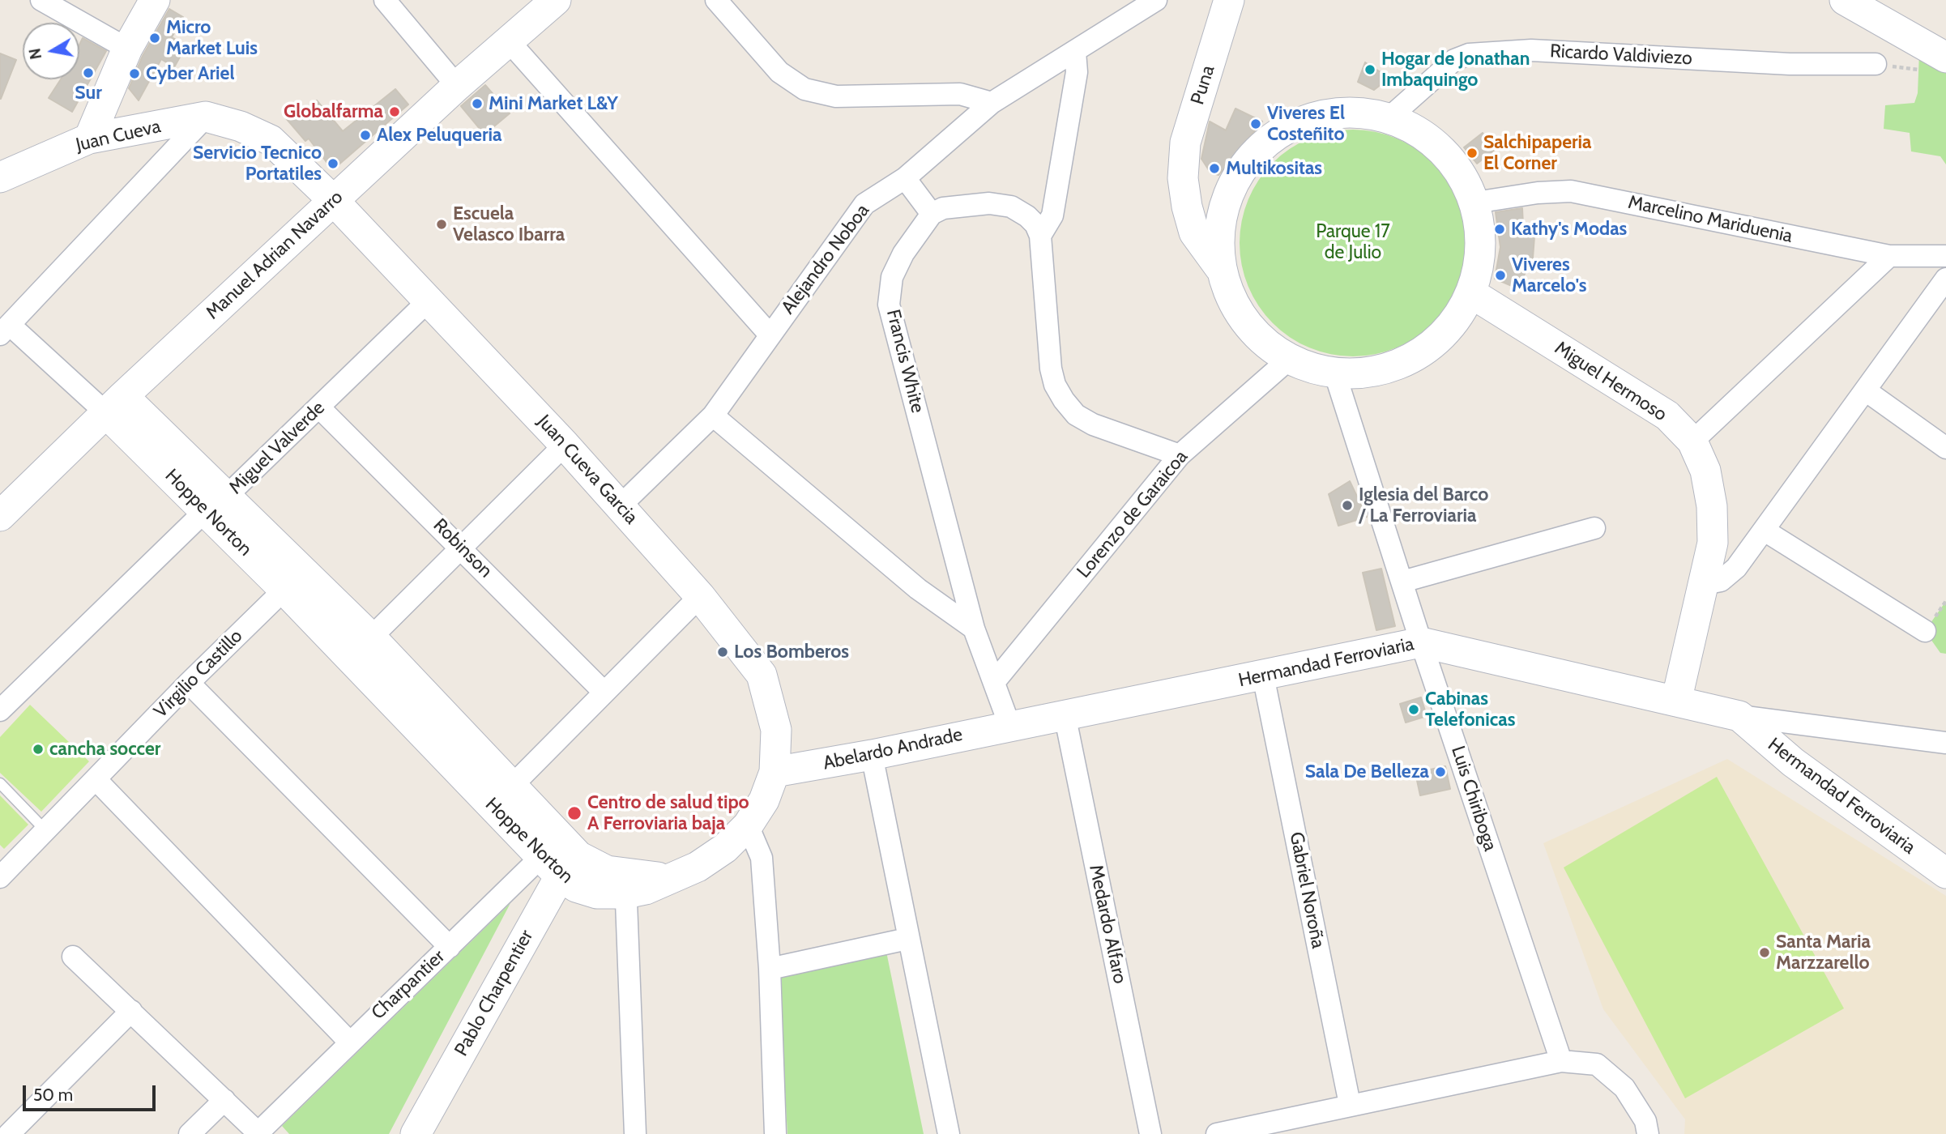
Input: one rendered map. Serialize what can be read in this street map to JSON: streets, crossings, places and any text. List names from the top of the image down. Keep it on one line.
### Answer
{"streets":{"street":["Ricardo Valdiviezo","Puna","Juan Cueva","Marcelino Mariduenia","Manuel Adrian Navarro","Alejandro Noboa","Francis White","Miguel Hermoso","Miguel Valverde","Juan Cueva Garcia","Hoppe Norton","Lorenzo de Garaicoa","Robinson","Hermandad Ferroviaria","Virgilio Castillo","Abelardo Andrade","Luis Chiriboga","Gabriel Noroña","Medardo Alfaro","Charpantier","Pablo Charpentier"]},"crossings":[["Juan Cueva","Juan Cueva Garcia"],["Manuel Adrian Navarro","Juan Cueva Garcia"],["Manuel Adrian Navarro","Hoppe Norton"],["Alejandro Noboa","Juan Cueva Garcia"],["Francis White","Lorenzo de Garaicoa"],["Francis White","Hermandad Ferroviaria"],["Francis White","Abelardo Andrade"],["Miguel Hermoso","Hermandad Ferroviaria"],["Miguel Valverde","Juan Cueva Garcia"],["Miguel Valverde","Hoppe Norton"],["Miguel Valverde","Robinson"],["Juan Cueva Garcia","Hoppe Norton"],["Juan Cueva Garcia","Abelardo Andrade"],["Hoppe Norton","Virgilio Castillo"],["Hoppe Norton","Charpantier"],["Hoppe Norton","Pablo Charpentier"],["Hermandad Ferroviaria","Abelardo Andrade"],["Hermandad Ferroviaria","Luis Chiriboga"],["Hermandad Ferroviaria","Gabriel Noroña"],["Hermandad Ferroviaria","Medardo Alfaro"],["Charpantier","Pablo Charpentier"]],"parks":["Parque 17 de Julio"],"places":["Micro Market Luis","Hogar de Jonathan Imbaquingo","Sur","Cyber Ariel","Mini Market L&Y","Globalfarma","Viveres El Costeñito","Alex Peluqueria","Salchipaperia El Corner","Servicio Tecnico Portatiles","Multikositas","Escuela Velasco Ibarra","Kathy's Modas","Viveres Marcelo's","Iglesia del Barco / La Ferroviaria","Los Bomberos","Cabinas Telefonicas","cancha soccer","Sala De Belleza","Centro de salud tipo A Ferroviaria baja","Santa Maria Marzzarello"],"scale_bar":"50 m","north":"left"}
